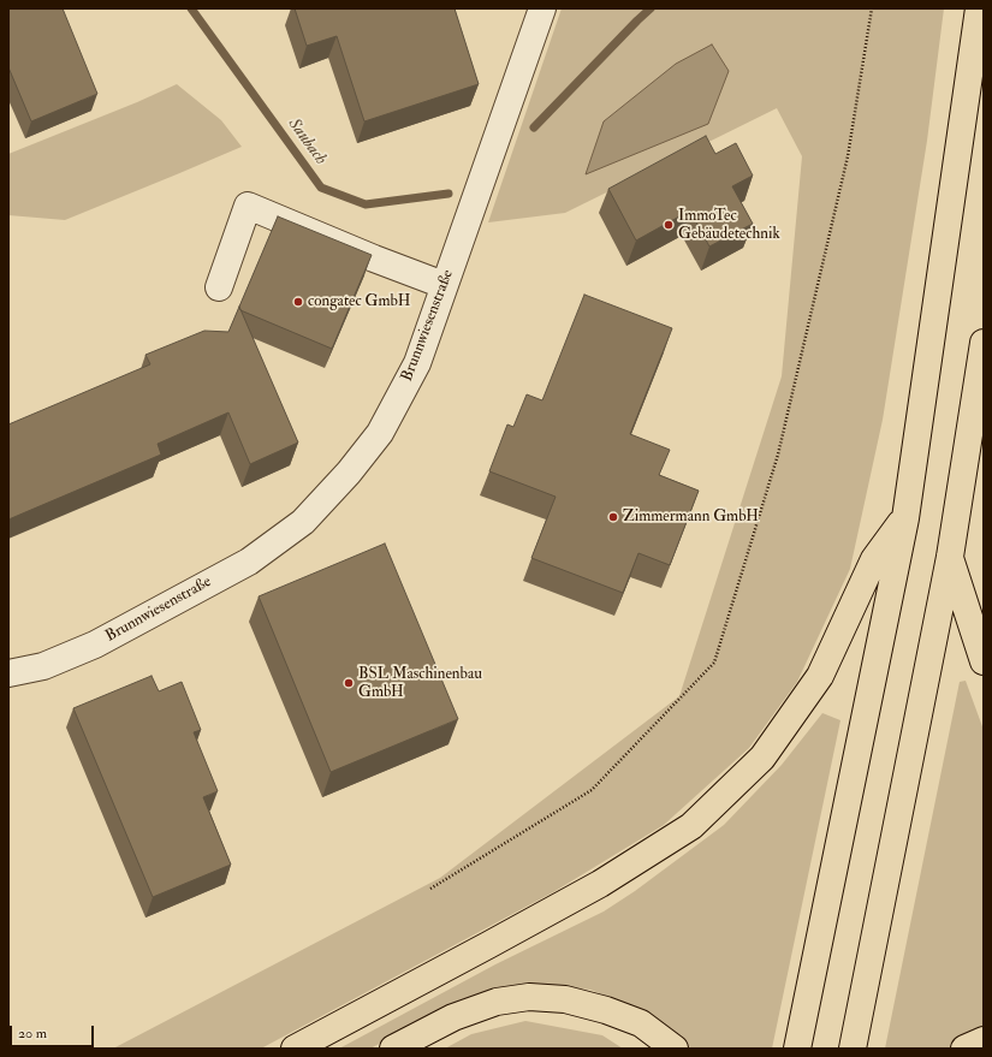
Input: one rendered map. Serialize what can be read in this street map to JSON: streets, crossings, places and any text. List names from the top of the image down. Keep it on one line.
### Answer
{"streets":{"street":["Brunnwiesenstraße"]},"water":["Saubach"],"places":["ImmoTec Gebäudetechnik","congatec GmbH","Zimmermann GmbH","BSL Maschinenbau GmbH"],"scale_bar":"20 m"}
